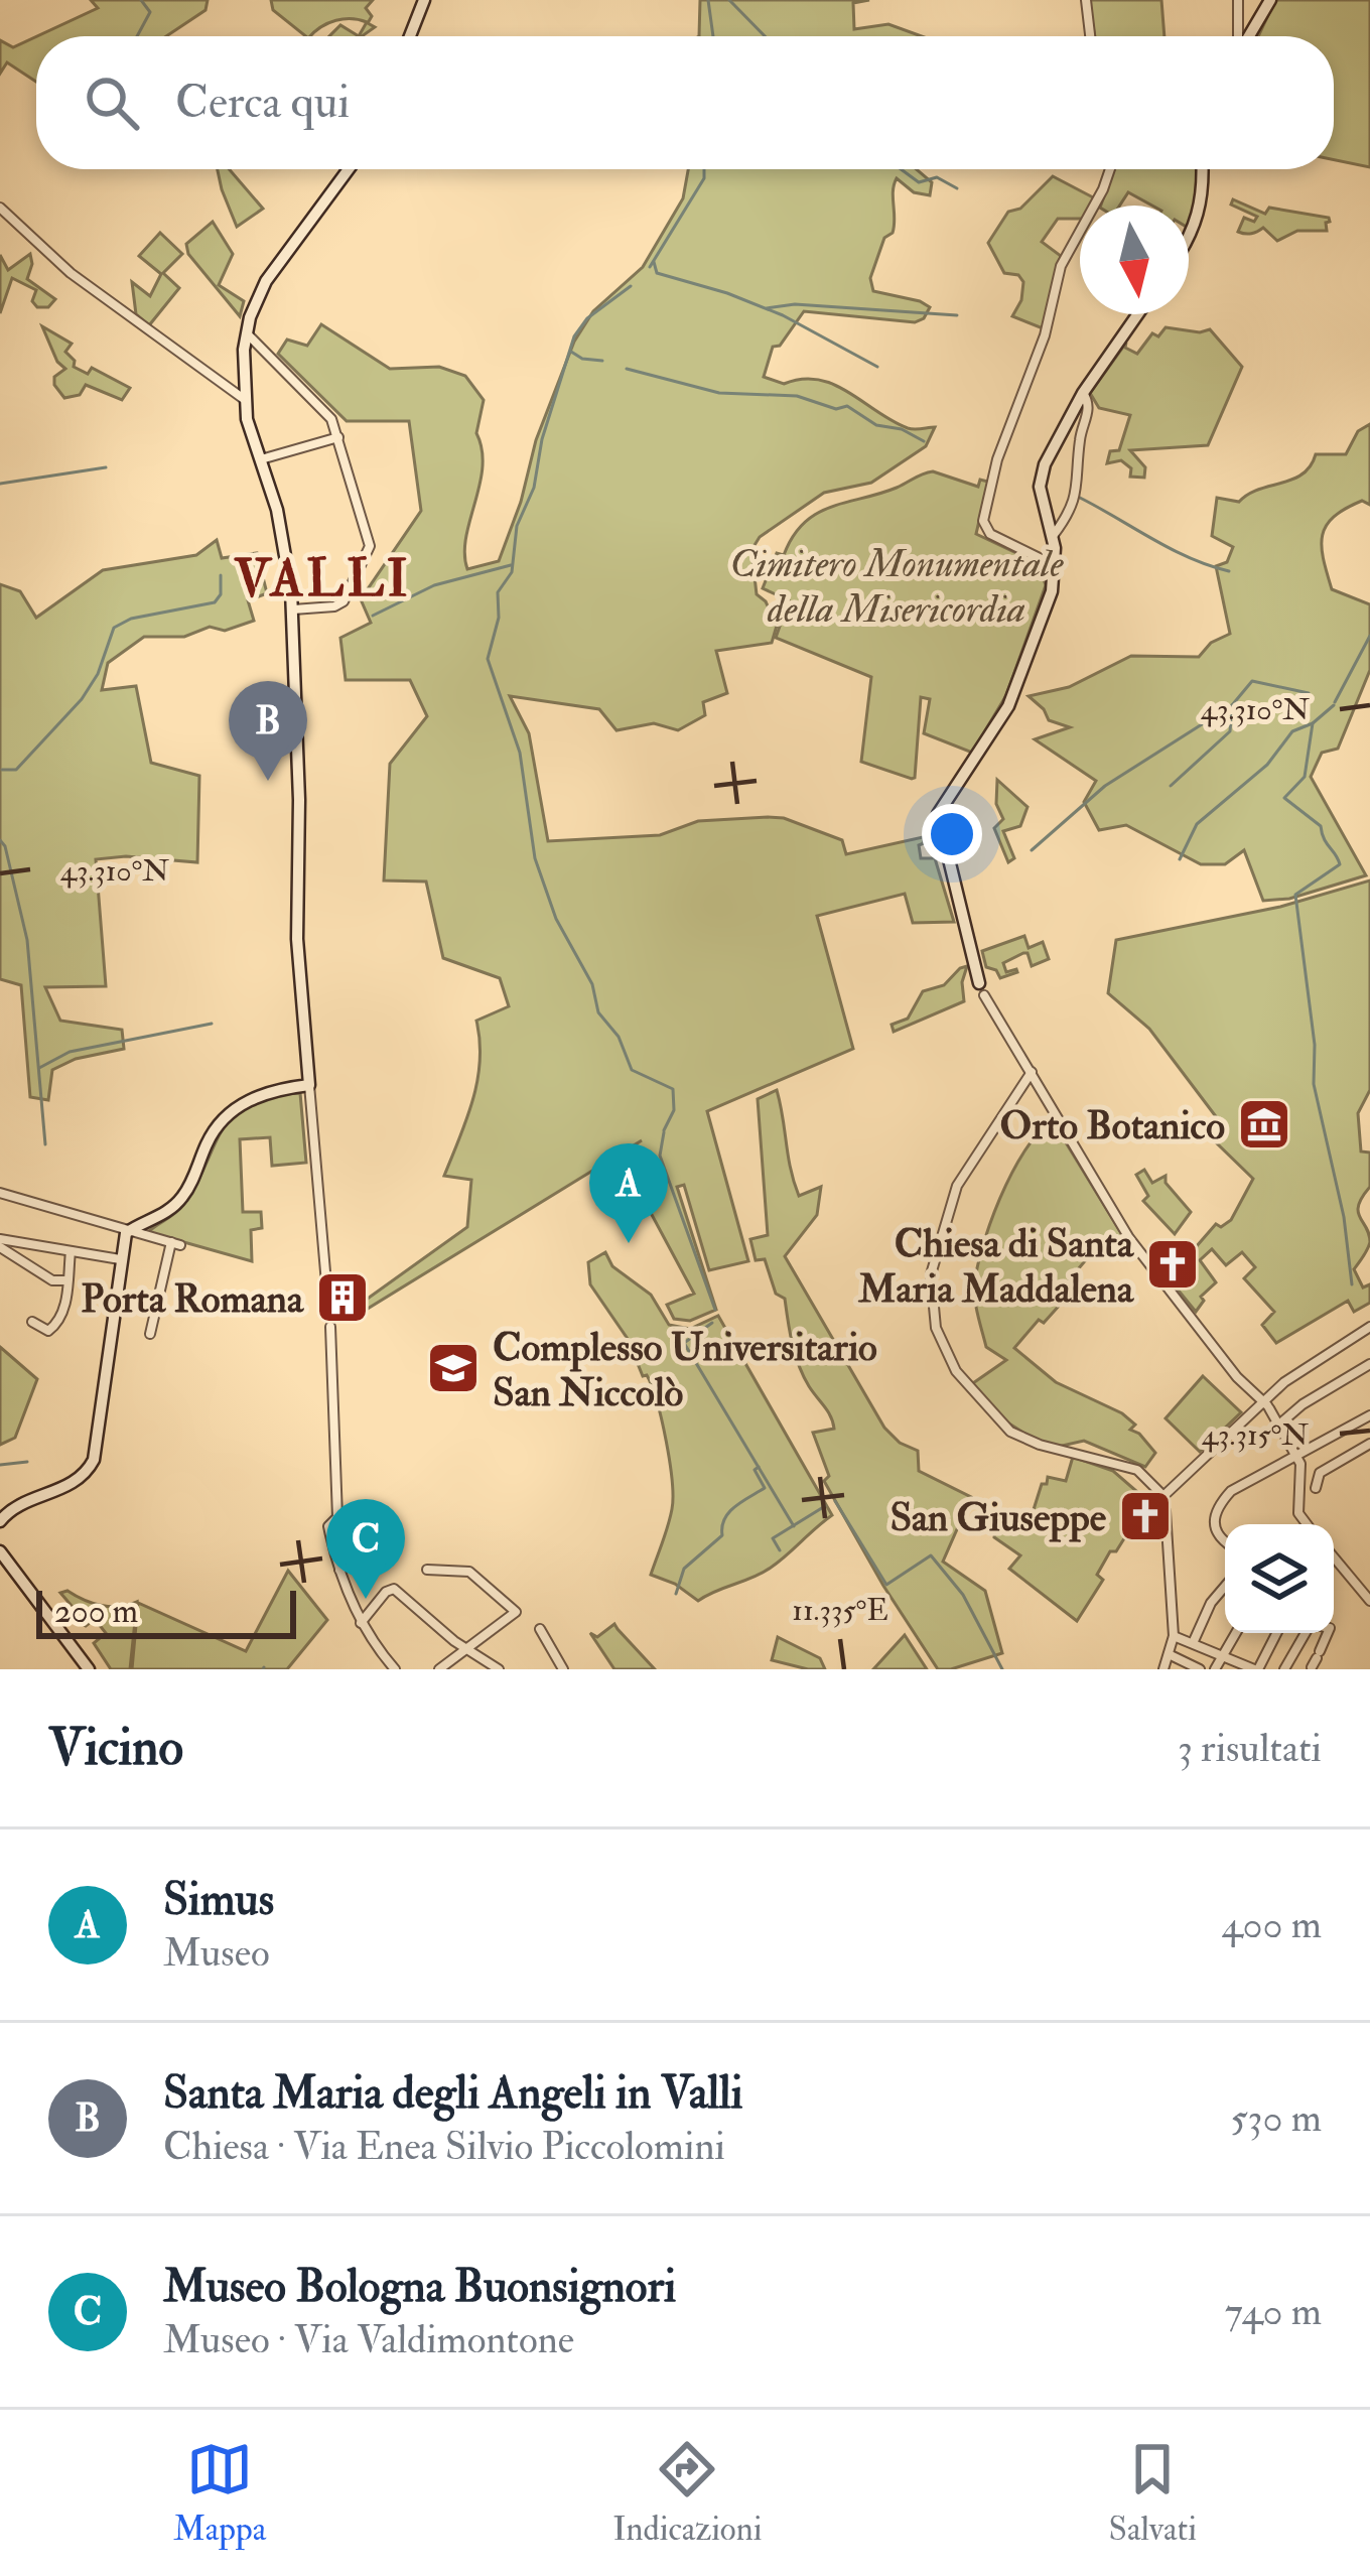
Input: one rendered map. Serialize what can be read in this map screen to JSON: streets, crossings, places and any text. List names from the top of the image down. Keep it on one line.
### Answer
{"districts":["VALLI"],"parks":["Cimitero Monumentale della Misericordia"],"places":{"museum":["Orto Botanico"],"church":["Chiesa di Santa Maria Maddalena","San Giuseppe"],"building":["Porta Romana"],"school or university":["Complesso Universitario San Niccolò"]},"scale_bar":"200 m","north":"bottom","page":{"search":"Cerca qui","pins":["B","A","C"],"scale":"200 m","heading":["Vicino","3 risultati"],"list":[{"mark":"A","name":"Simus","note":"Museo","value":"400 m"},{"mark":"B","name":"Santa Maria degli Angeli in Valli","note":"Chiesa · Via Enea Silvio Piccolomini","value":"530 m"},{"mark":"C","name":"Museo Bologna Buonsignori","note":"Museo · Via Valdimontone","value":"740 m"}],"nav":["Mappa","Indicazioni","Salvati"]},"coordinates":["43.310°N","43.315°N","11.335°E"]}
